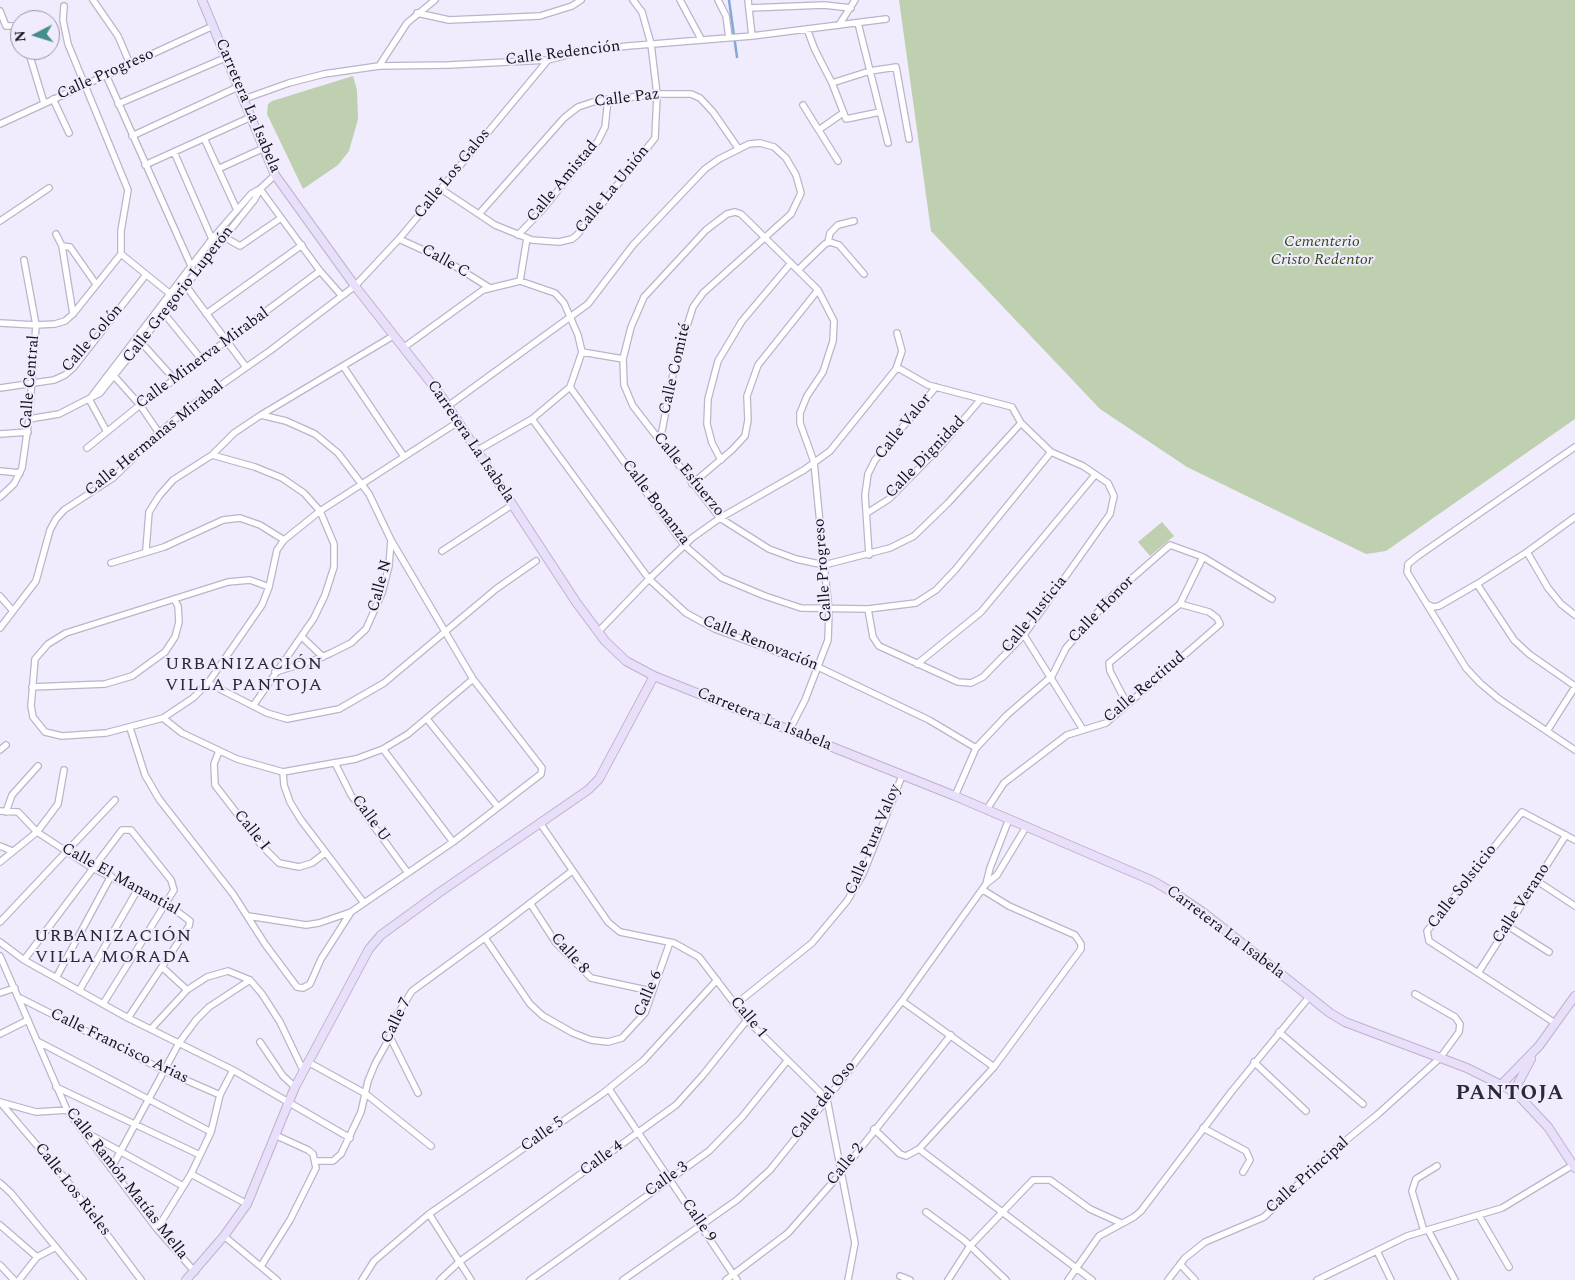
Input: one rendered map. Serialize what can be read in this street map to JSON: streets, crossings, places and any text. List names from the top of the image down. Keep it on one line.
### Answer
{"streets":{"main road":["Carretera La Isabela"],"street":["Calle Redención","Calle Progreso","Calle Paz","Calle Los Galos","Calle Amistad","Calle La Unión","Calle C","Calle Gregorio Luperón","Calle Colón","Calle Minerva Mirabal","Calle Comité","Calle Central","Calle Valor","Calle Hermanas Mirabal","Calle Dignidad","Calle Esfuerzo","Calle Bonanza","Calle N","Calle Honor","Calle Justicia","Calle Renovación","Calle Rectitud","Calle U","Calle I","Calle Pura Valoy","Calle El Manantial","Calle Solsticio","Calle Verano","Calle 8","Calle 6","Calle 1","Calle 7","Calle Francisco Arias","Calle del Oso","Calle 5","Calle 4","Calle 2","Calle Principal","Calle 3","Calle Ramón Matías Mella","Calle Los Rieles","Calle 9"]},"crossings":[["Calle Redención","Carretera La Isabela"],["Calle Redención","Calle Los Galos"],["Calle Redención","Calle La Unión"],["Calle Progreso","Carretera La Isabela"],["Calle Progreso","Calle Comité"],["Calle Progreso","Calle Esfuerzo"],["Calle Progreso","Calle Bonanza"],["Calle Progreso","Calle Renovación"],["Calle Paz","Calle Amistad"],["Calle Paz","Calle La Unión"],["Calle Paz","Calle Comité"],["Carretera La Isabela","Calle Los Galos"],["Carretera La Isabela","Calle Gregorio Luperón"],["Carretera La Isabela","Calle Hermanas Mirabal"],["Carretera La Isabela","Calle Honor"],["Carretera La Isabela","Calle Rectitud"],["Carretera La Isabela","Calle Pura Valoy"],["Carretera La Isabela","Calle del Oso"],["Carretera La Isabela","Calle Principal"],["Calle Los Galos","Calle La Unión"],["Calle Los Galos","Calle C"],["Calle Los Galos","Calle Hermanas Mirabal"],["Calle Amistad","Calle La Unión"],["Calle Gregorio Luperón","Calle Central"],["Calle Colón","Calle Central"],["Calle Comité","Calle Esfuerzo"],["Calle Valor","Calle Dignidad"],["Calle Valor","Calle Esfuerzo"],["Calle Bonanza","Calle Justicia"],["Calle Honor","Calle Renovación"],["Calle Pura Valoy","Calle 1"],["Calle Solsticio","Calle Verano"],["Calle 8","Calle 6"],["Calle 8","Calle 7"],["Calle 6","Calle 1"],["Calle 6","Calle 7"],["Calle 1","Calle 7"],["Calle 1","Calle del Oso"],["Calle 1","Calle 5"],["Calle 1","Calle 4"],["Calle 1","Calle 3"],["Calle Francisco Arias","Calle Ramón Matías Mella"],["Calle del Oso","Calle 9"],["Calle 5","Calle 9"],["Calle 4","Calle 9"],["Calle 2","Calle 9"],["Calle 3","Calle 9"]],"districts":["URBANIZACIÓN VILLA PANTOJA","URBANIZACIÓN VILLA MORADA","PANTOJA"],"parks":["Cementerio Cristo Redentor"],"north":"left"}
